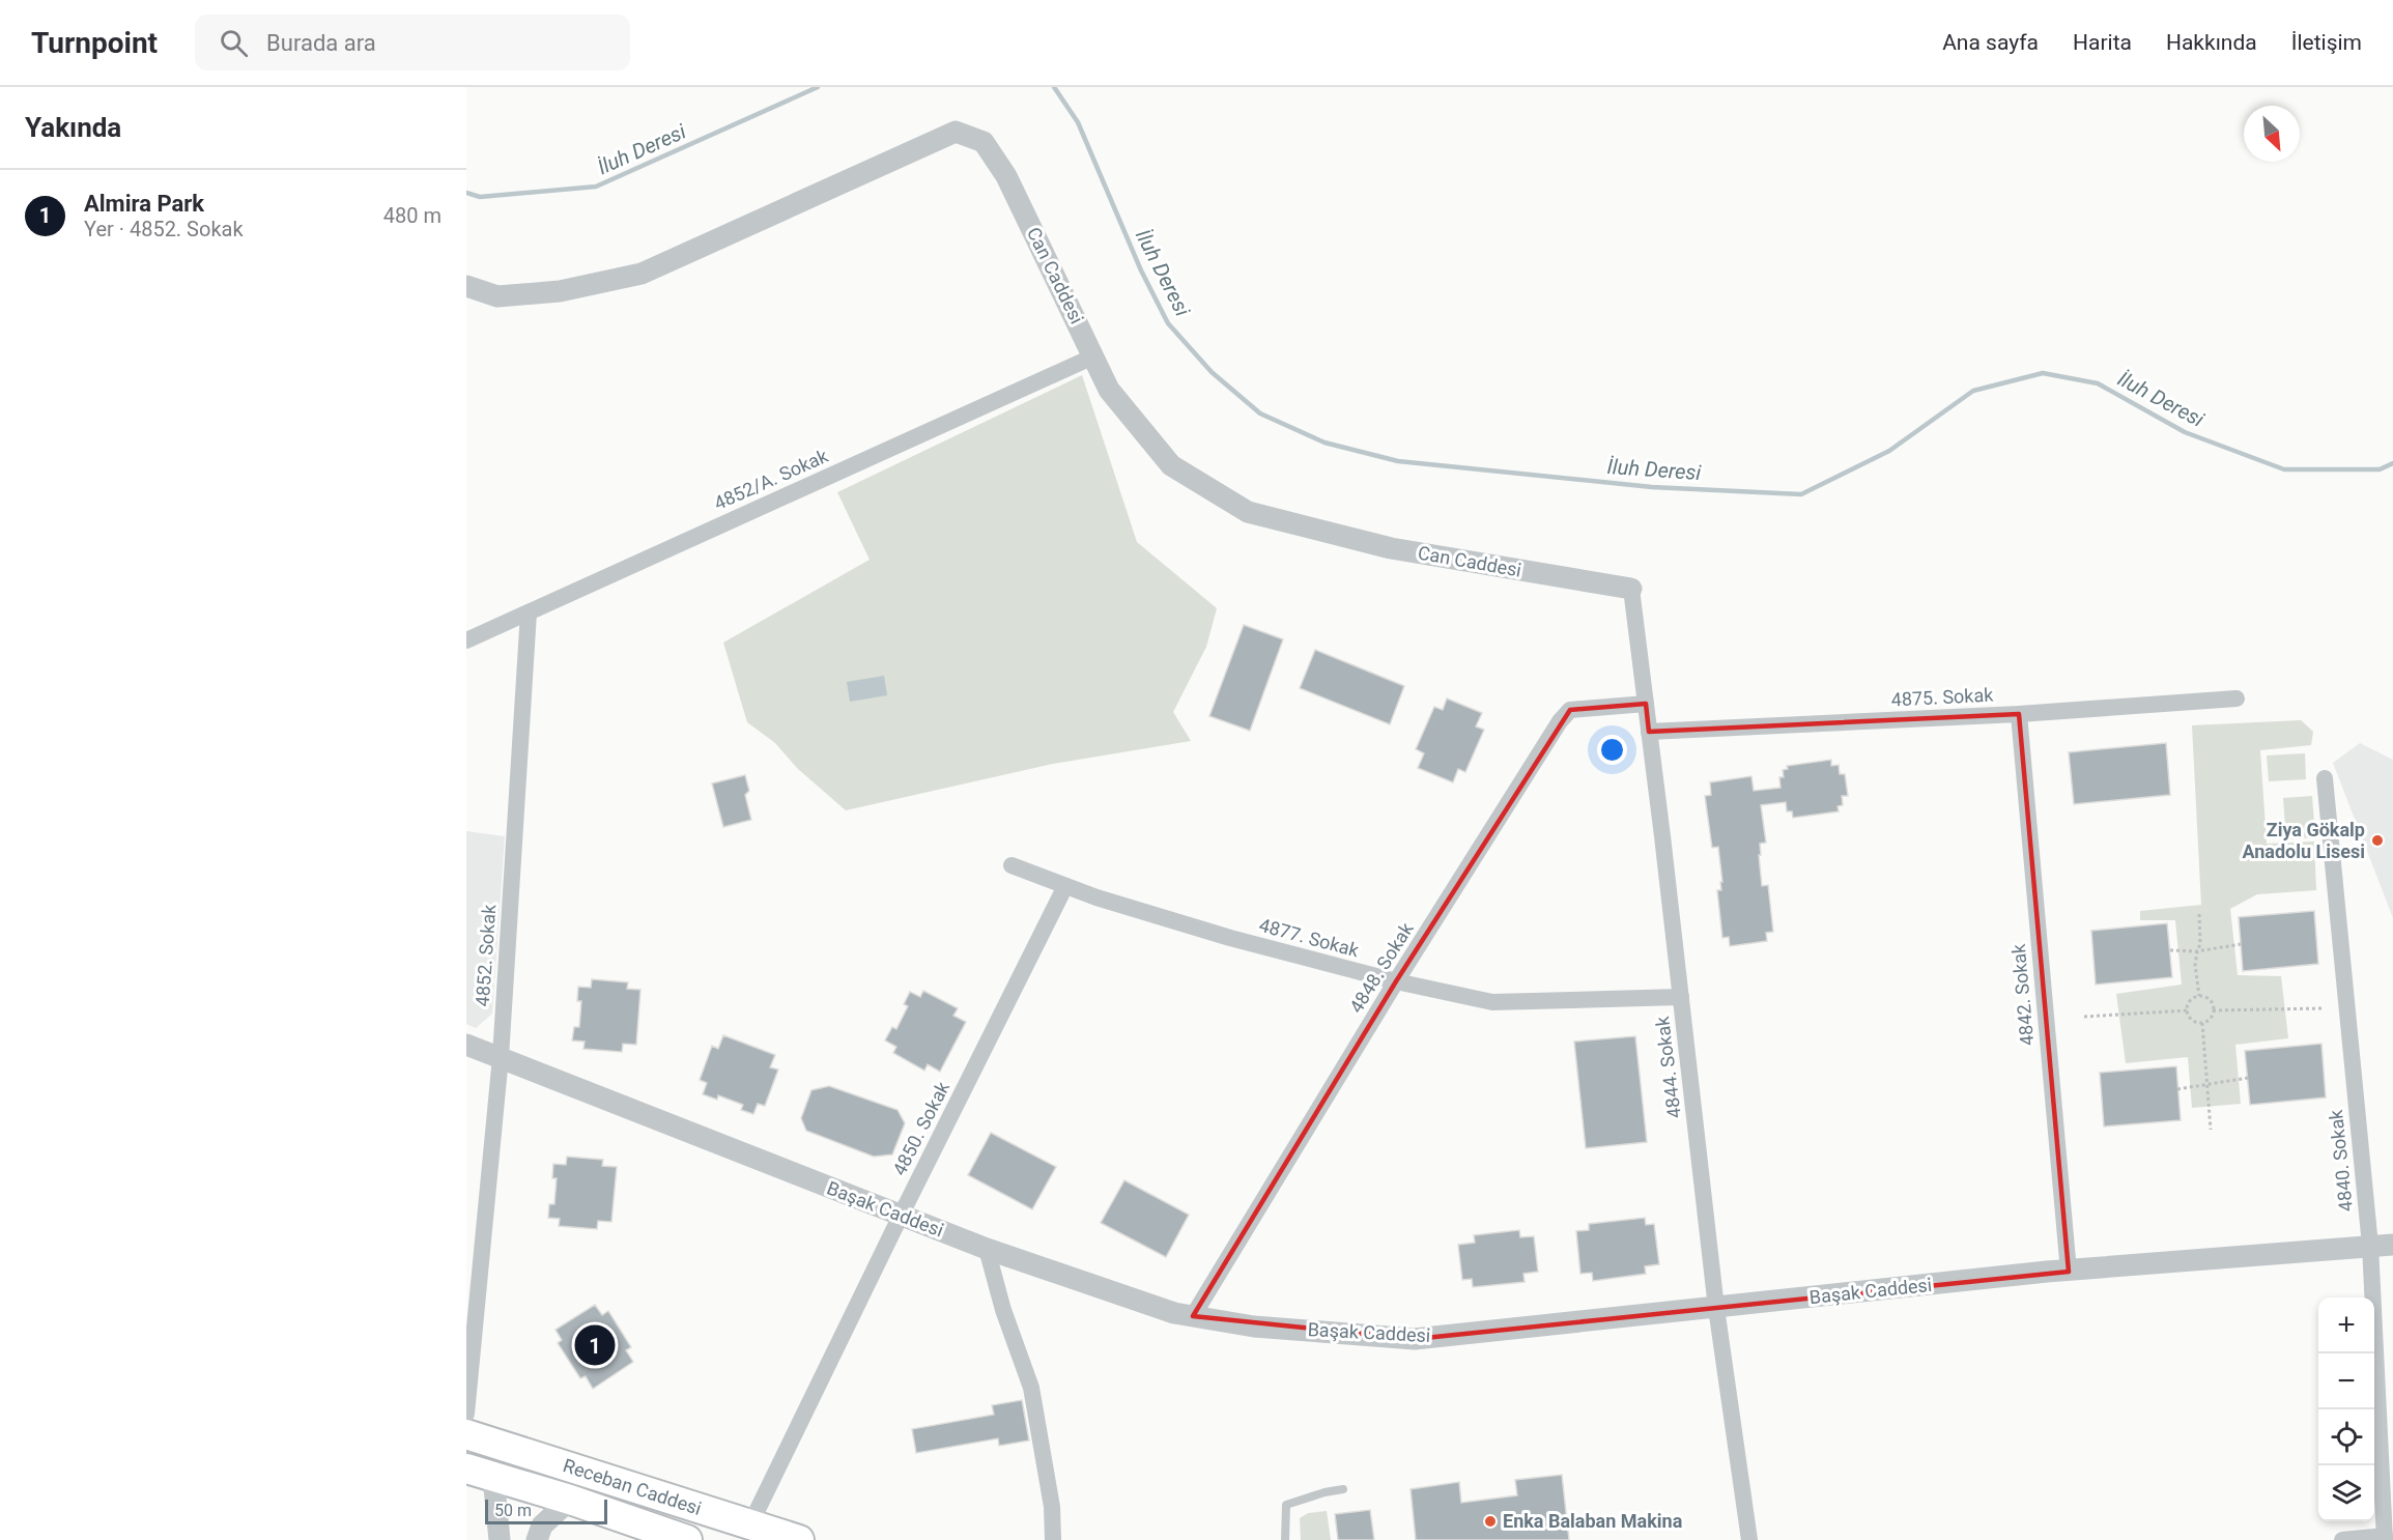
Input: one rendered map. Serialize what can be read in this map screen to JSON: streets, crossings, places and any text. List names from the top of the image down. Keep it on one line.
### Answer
{"streets":{"highway":["Receban Caddesi"],"street":["Can Caddesi","4852/A. Sokak","4875. Sokak","4877. Sokak","4852. Sokak","4848. Sokak","4842. Sokak","4844. Sokak","4850. Sokak","4840. Sokak","Başak Caddesi"]},"crossings":[["Can Caddesi","4852/A. Sokak"],["Can Caddesi","4844. Sokak"],["4852/A. Sokak","4852. Sokak"],["4875. Sokak","4842. Sokak"],["4875. Sokak","4844. Sokak"],["4877. Sokak","4848. Sokak"],["4877. Sokak","4844. Sokak"],["4877. Sokak","4850. Sokak"],["4852. Sokak","Başak Caddesi"],["4848. Sokak","4844. Sokak"],["4848. Sokak","Başak Caddesi"],["4842. Sokak","Başak Caddesi"],["4844. Sokak","Başak Caddesi"],["4850. Sokak","Başak Caddesi"],["4850. Sokak","Receban Caddesi"],["4840. Sokak","Başak Caddesi"]],"water":["İluh Deresi"],"places":["Ziya Gökalp Anadolu Lisesi","Enka Balaban Makina"],"scale_bar":"50 m","north":"bottom right","page":{"header":"Turnpoint","search":"Burada ara","nav":["Ana sayfa","Harita","Hakkında","İletişim"],"heading":"Yakında","list":[{"mark":"1","name":"Almira Park","note":"Yer · 4852. Sokak","value":"480 m"}],"map_buttons":["+","−"],"pins":"1","scale":"50 m"}}
